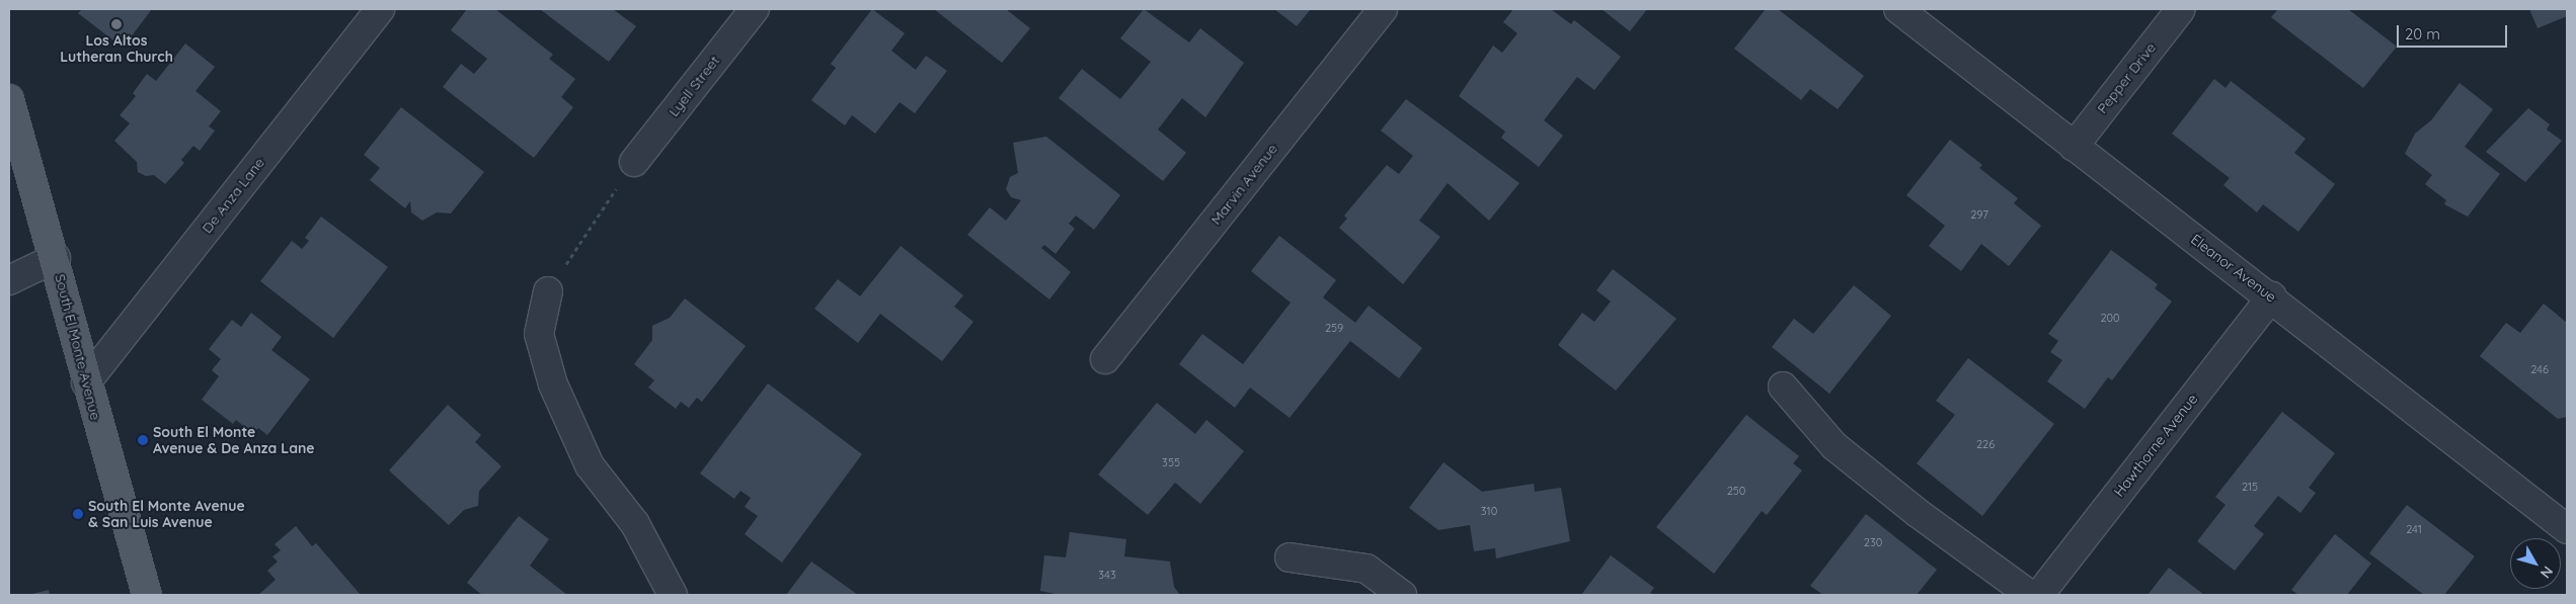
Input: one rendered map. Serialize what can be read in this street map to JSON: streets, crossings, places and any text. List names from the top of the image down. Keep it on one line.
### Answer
{"streets":{"main road":["South El Monte Avenue"],"street":["Pepper Drive","Lyell Street","Marvin Avenue","De Anza Lane","Eleanor Avenue","Hawthorne Avenue"]},"crossings":[["Pepper Drive","Eleanor Avenue"],["De Anza Lane","South El Monte Avenue"],["Eleanor Avenue","Hawthorne Avenue"]],"places":["Los Altos Lutheran Church","South El Monte Avenue & De Anza Lane","South El Monte Avenue & San Luis Avenue"],"house_numbers":["297","200","259","246","226","355","215","250","310","241","230","343"],"scale_bar":"20 m","north":"bottom right"}
